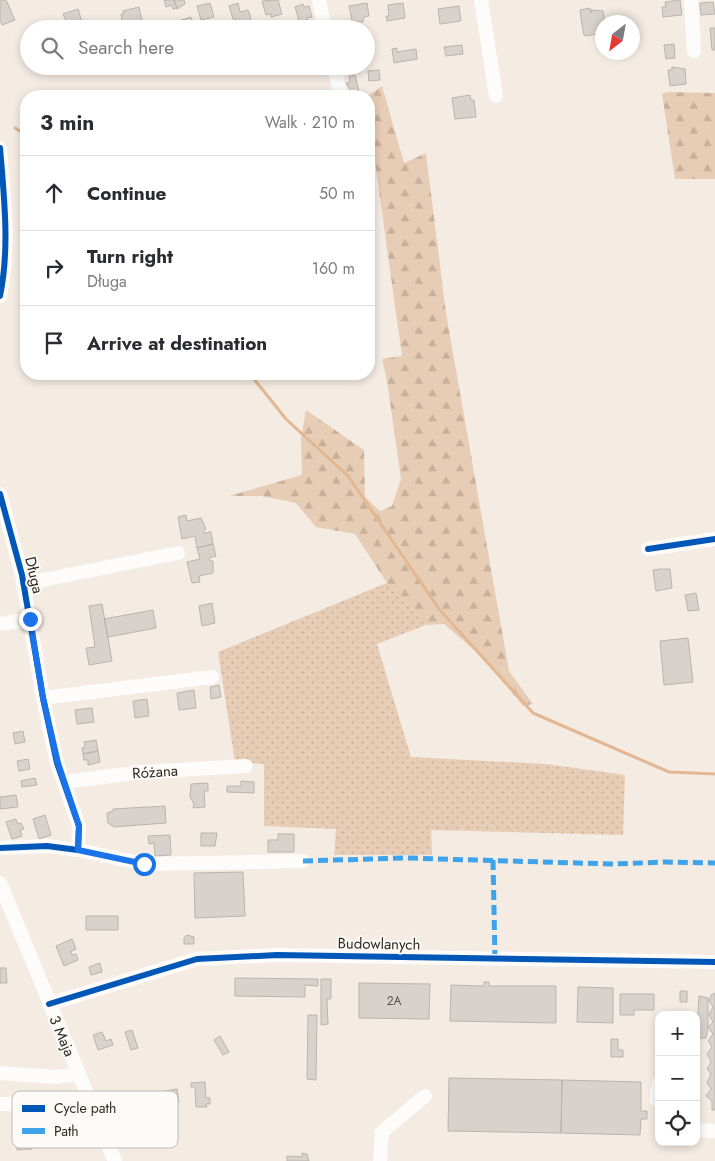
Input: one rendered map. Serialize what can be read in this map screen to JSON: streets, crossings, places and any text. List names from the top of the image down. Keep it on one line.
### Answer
{"streets":{"street":["Długa","Różana","Budowlanych","3 Maja"]},"crossings":[["Długa","Różana"],["Budowlanych","3 Maja"]],"house_numbers":["2A"],"legend":["Cycle path","Path"],"north":"bottom left","page":{"search":"Search here","heading":["3 min","Walk · 210 m"],"list":[["Continue","50 m"],["Turn right","Długa","160 m"],"Arrive at destination"],"map_buttons":["+","−"]}}
